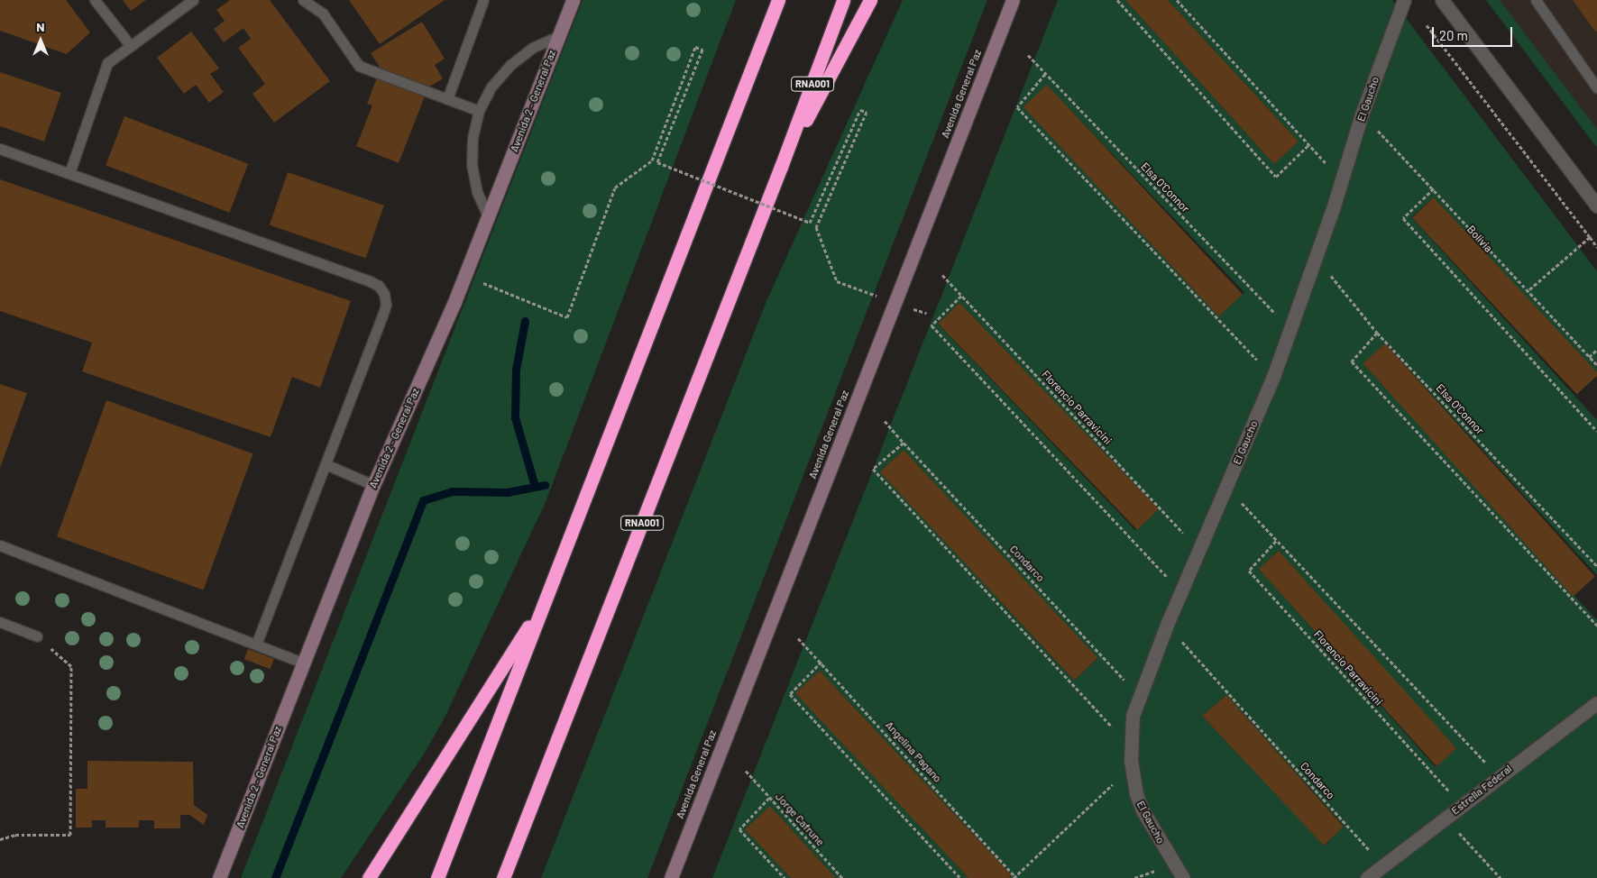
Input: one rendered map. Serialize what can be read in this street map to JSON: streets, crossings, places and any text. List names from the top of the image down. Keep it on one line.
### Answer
{"streets":{"highway":["RNA001"],"street":["Avenida General Paz","El Gaucho","Avenida 2 - General Paz","Estrella Federal"],"path":["Elsa O'Connor","Bolivia","Florencio Parravicini","Condarco","Angelina Pagano","Jorge Cafrune"]},"crossings":[["El Gaucho","Elsa O'Connor"],["El Gaucho","Bolivia"],["El Gaucho","Florencio Parravicini"],["El Gaucho","Condarco"],["Florencio Parravicini","Estrella Federal"],["Condarco","Estrella Federal"]],"scale_bar":"20 m","north":"top"}
